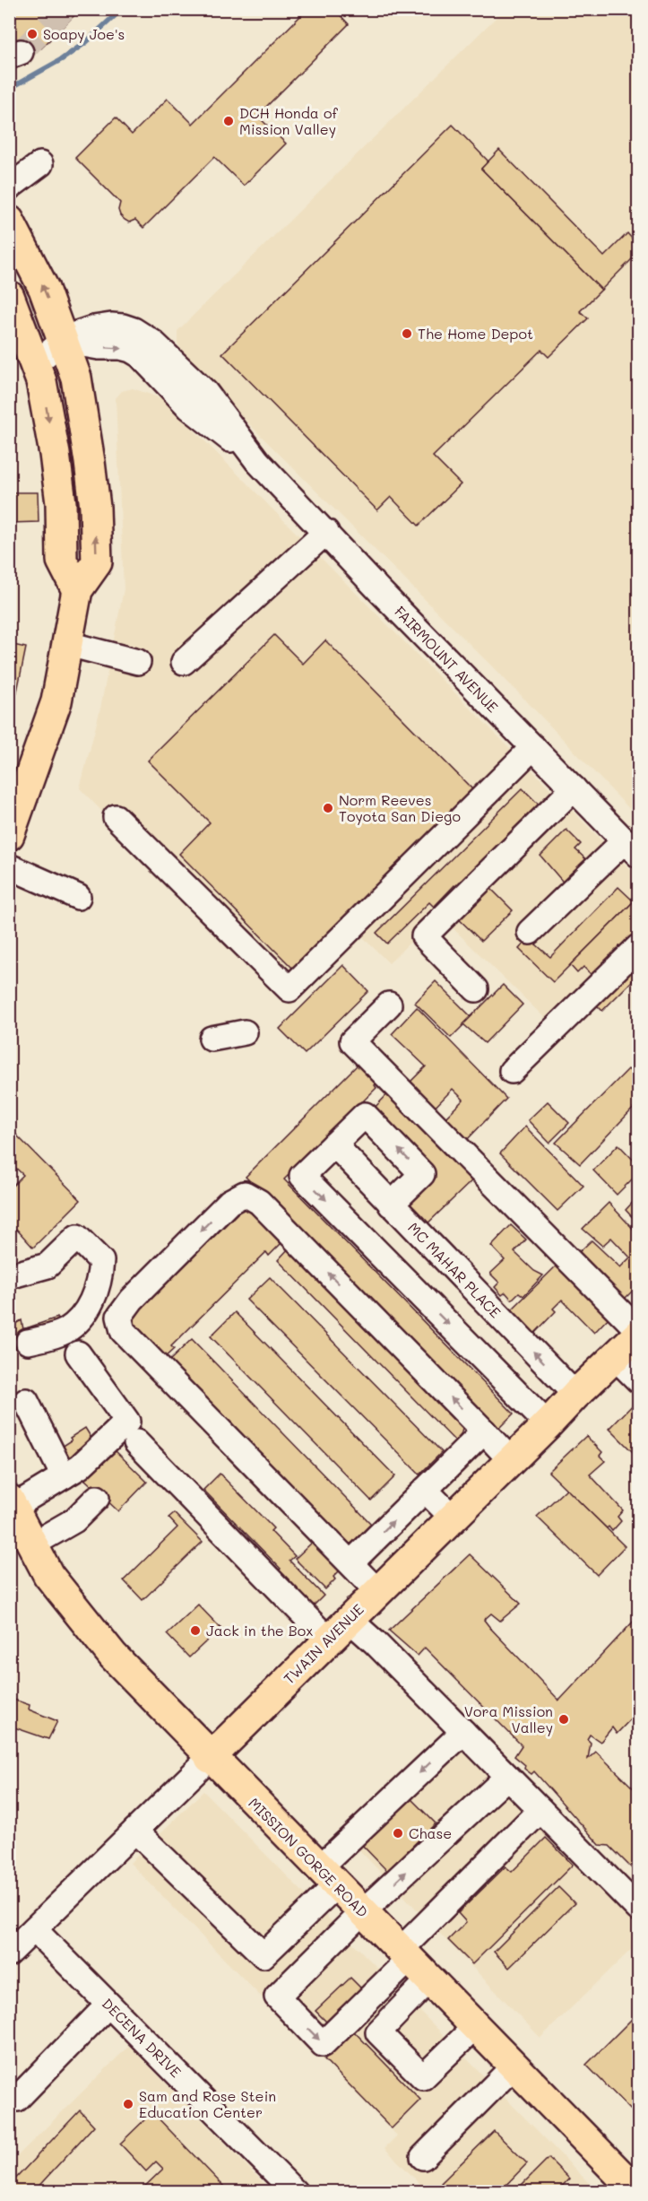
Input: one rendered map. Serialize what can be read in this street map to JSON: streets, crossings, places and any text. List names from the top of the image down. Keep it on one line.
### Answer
{"streets":{"main road":["TWAIN AVENUE","MISSION GORGE ROAD"],"street":["FAIRMOUNT AVENUE","MC MAHAR PLACE","DECENA DRIVE"]},"crossings":[["MC MAHAR PLACE","TWAIN AVENUE"],["TWAIN AVENUE","MISSION GORGE ROAD"],["TWAIN AVENUE","DECENA DRIVE"]],"one_way":["MC MAHAR PLACE"],"places":["Soapy Joe's","DCH Honda of Mission Valley","The Home Depot","Norm Reeves Toyota San Diego","Jack in the Box","Vora Mission Valley","Chase","Sam and Rose Stein Education Center"]}
